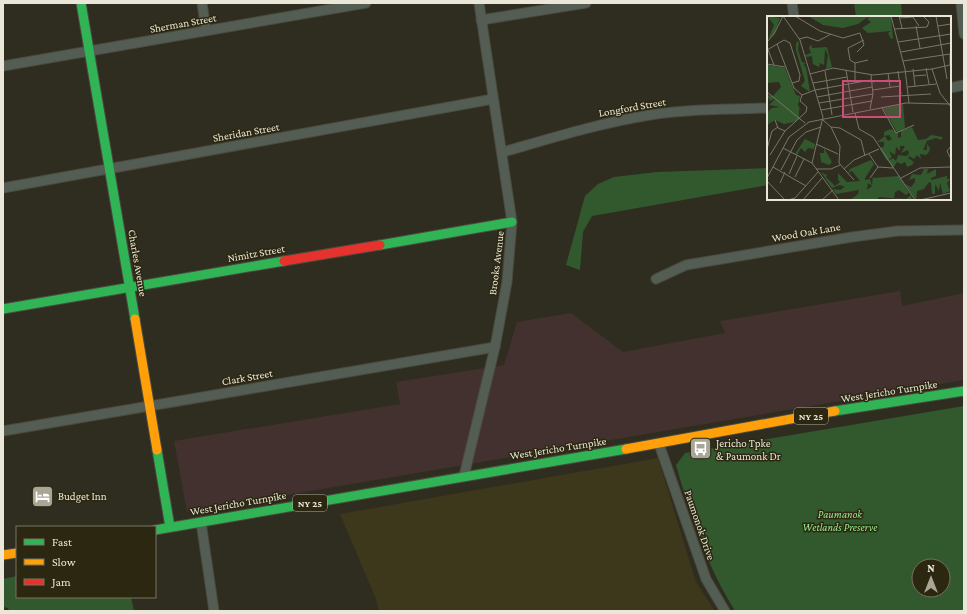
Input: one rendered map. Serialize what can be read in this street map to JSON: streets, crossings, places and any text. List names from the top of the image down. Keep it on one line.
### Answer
{"streets":{"street":["Sherman Street","Longford Street","Sheridan Street","Wood Oak Lane","Nimitz Street","Charles Avenue","Brooks Avenue","Clark Street","West Jericho Turnpike","NY 25","Paumonok Drive"]},"crossings":[["Sherman Street","Charles Avenue"],["Longford Street","Brooks Avenue"],["Sheridan Street","Charles Avenue"],["Sheridan Street","Brooks Avenue"],["Nimitz Street","Charles Avenue"],["Nimitz Street","Brooks Avenue"],["Charles Avenue","Clark Street"],["Charles Avenue","West Jericho Turnpike"],["Brooks Avenue","Clark Street"],["Brooks Avenue","West Jericho Turnpike"],["West Jericho Turnpike","Paumonok Drive"]],"parks":["Paumanok Wetlands Preserve"],"places":{"bus stop":["Jericho Tpke & Paumonk Dr"],"hotel":["Budget Inn"]},"legend":["Fast","Slow","Jam"],"north":"top"}
